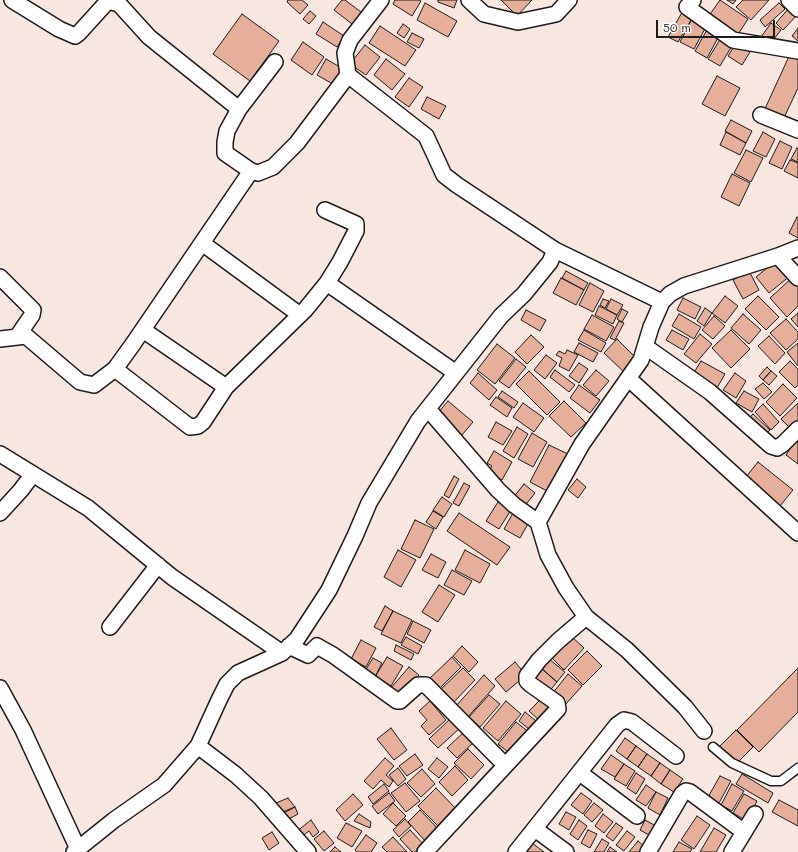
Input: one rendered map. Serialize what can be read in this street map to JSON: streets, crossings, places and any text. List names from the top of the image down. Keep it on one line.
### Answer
{"scale_bar":"50 m"}
